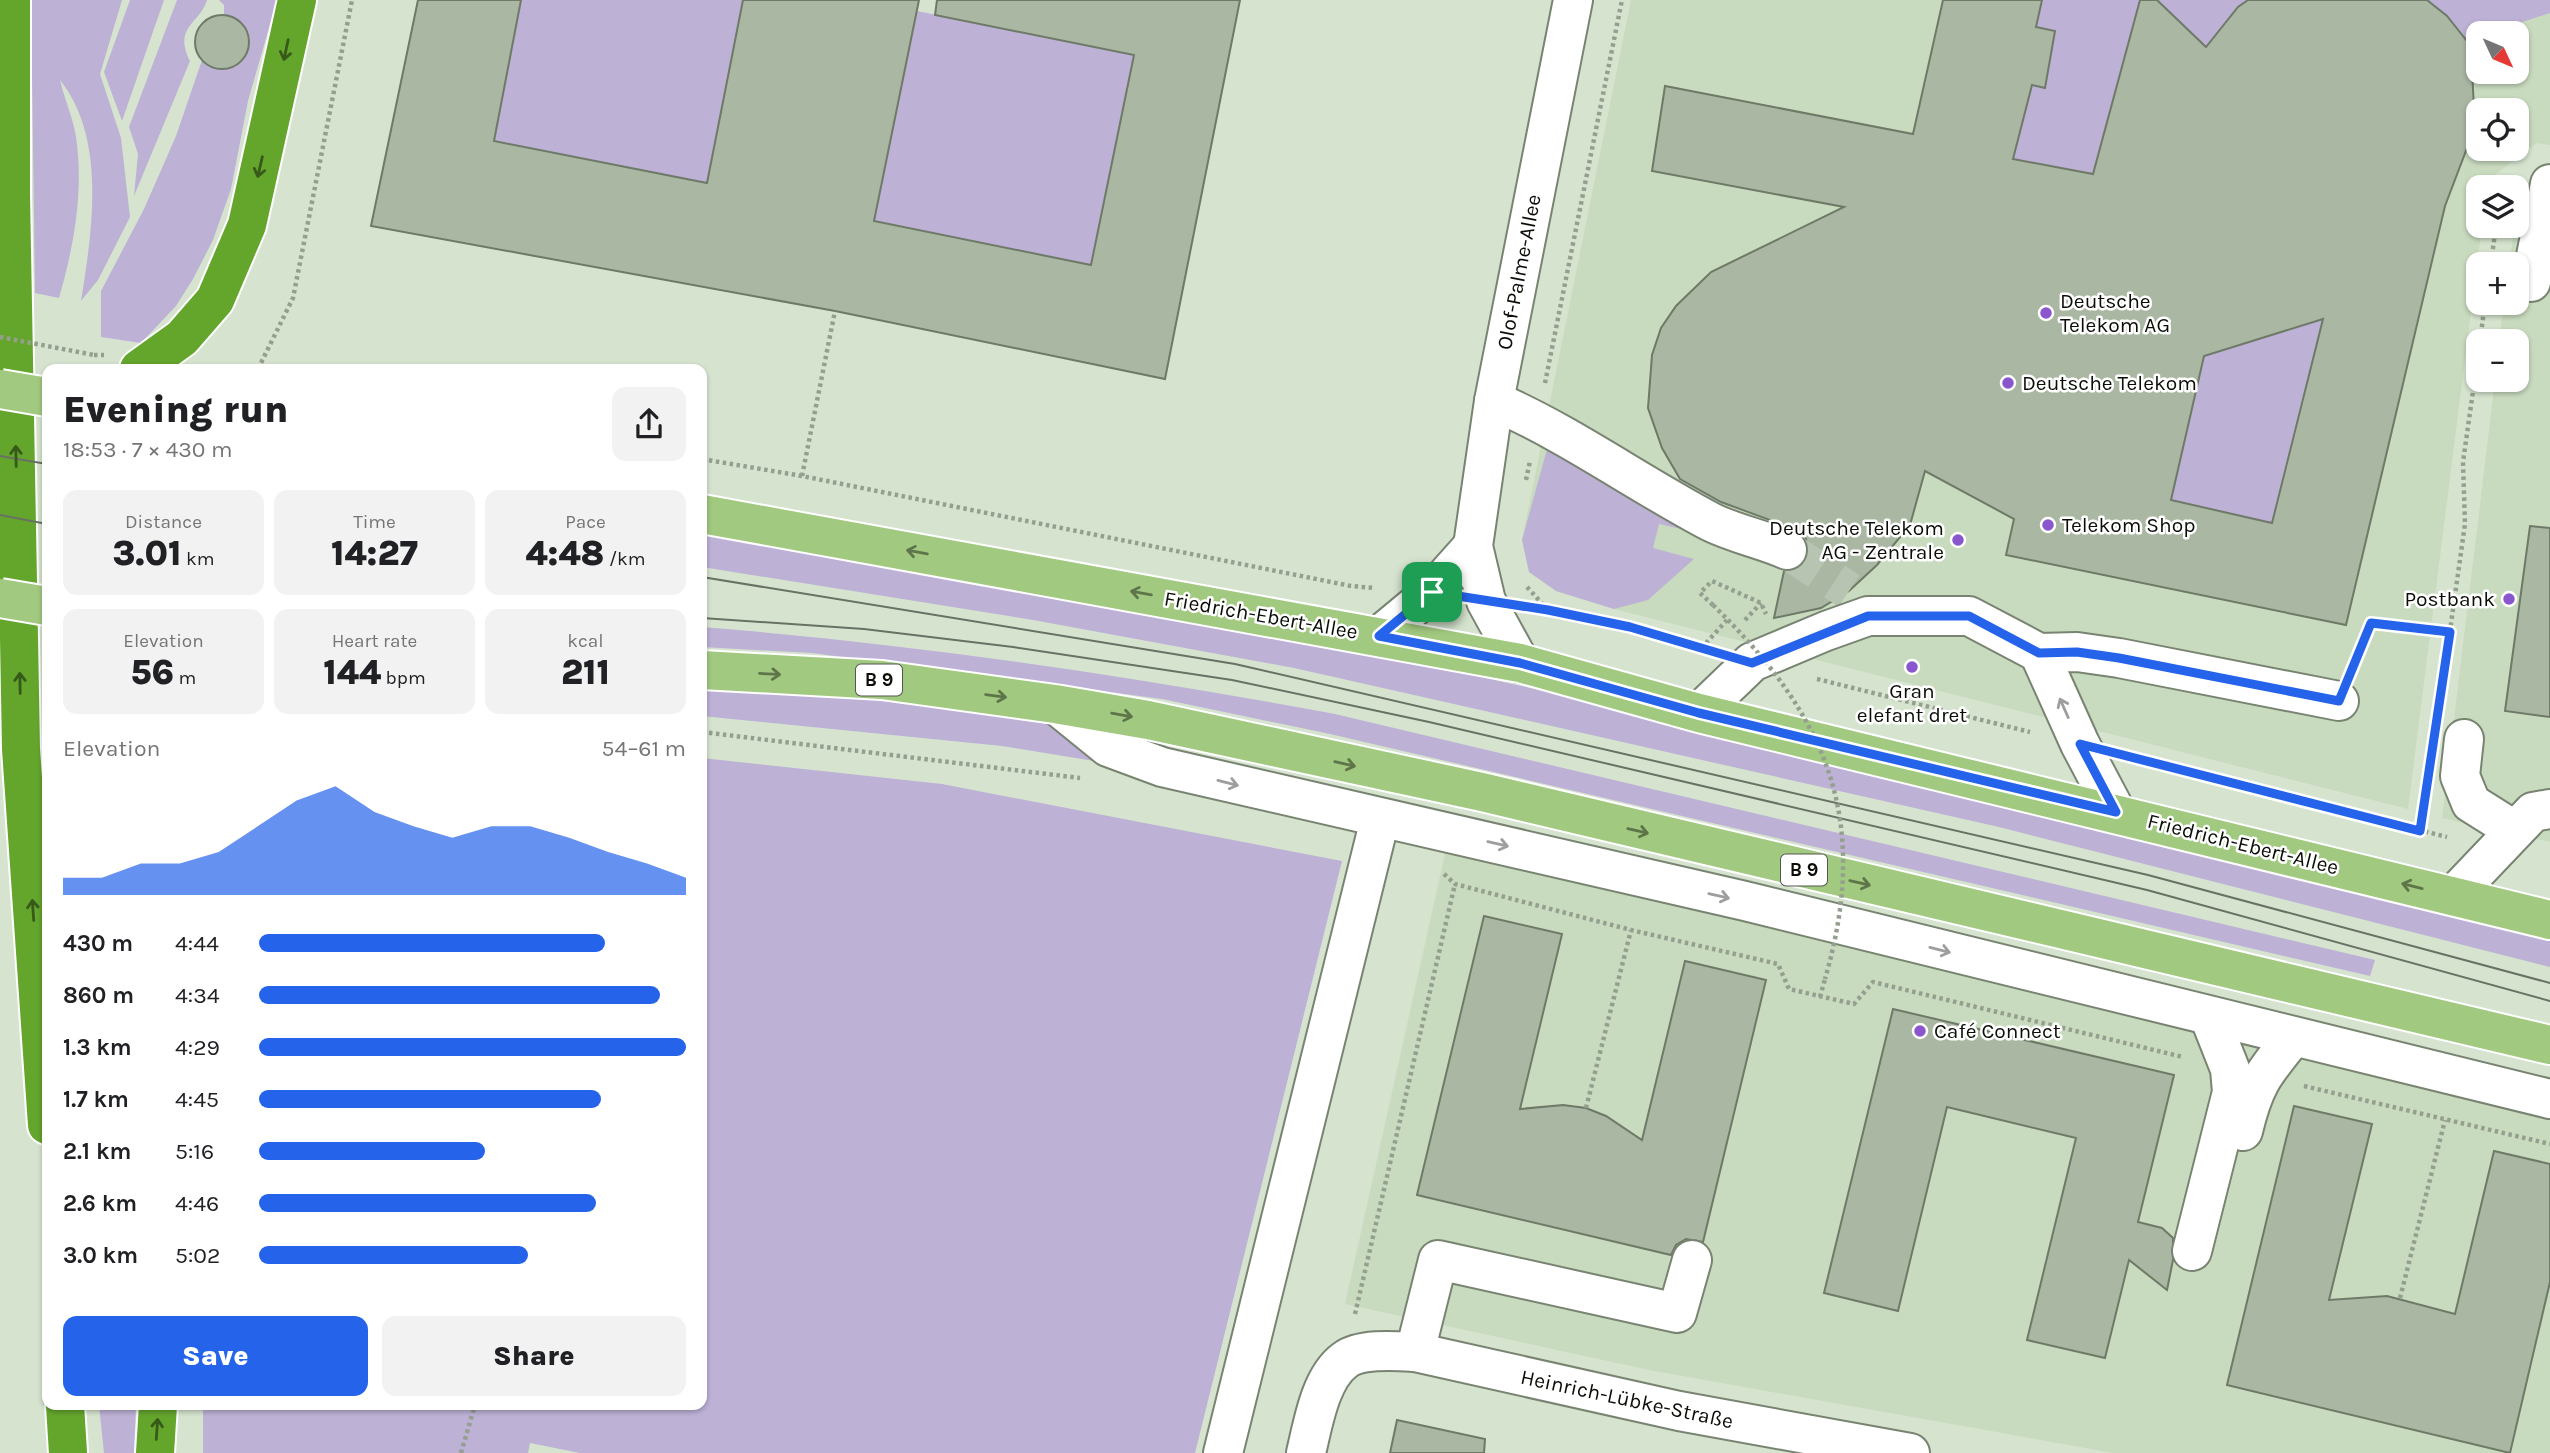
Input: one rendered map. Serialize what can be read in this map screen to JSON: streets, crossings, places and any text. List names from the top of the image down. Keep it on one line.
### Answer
{"streets":{"main road":["Friedrich-Ebert-Allee","B 9"],"street":["Olof-Palme-Allee","Heinrich-Lübke-Straße"]},"crossings":[["Olof-Palme-Allee","Friedrich-Ebert-Allee"]],"places":["Deutsche Telekom AG","Deutsche Telekom","Telekom Shop","Deutsche Telekom AG - Zentrale","Postbank","Gran elefant dret","Café Connect"],"north":"bottom right","page":{"map_buttons":["+","−"],"heading":["Evening run","18:53 · 7 × 430 m"],"stats":[["Distance","3.01 km"],["Time","14:27"],["Pace","4:48 /km"],["Elevation","56 m"],["Heart rate","144 bpm"],["kcal","211"]],"chart":["Elevation","54–61 m"],"list":[{"name":"430 m","note":"4:44"},{"name":"860 m","note":"4:34"},{"name":"1.3 km","note":"4:29"},{"name":"1.7 km","note":"4:45"},{"name":"2.1 km","note":"5:16"},{"name":"2.6 km","note":"4:46"},{"name":"3.0 km","note":"5:02"}],"buttons":["Save","Share"]}}
